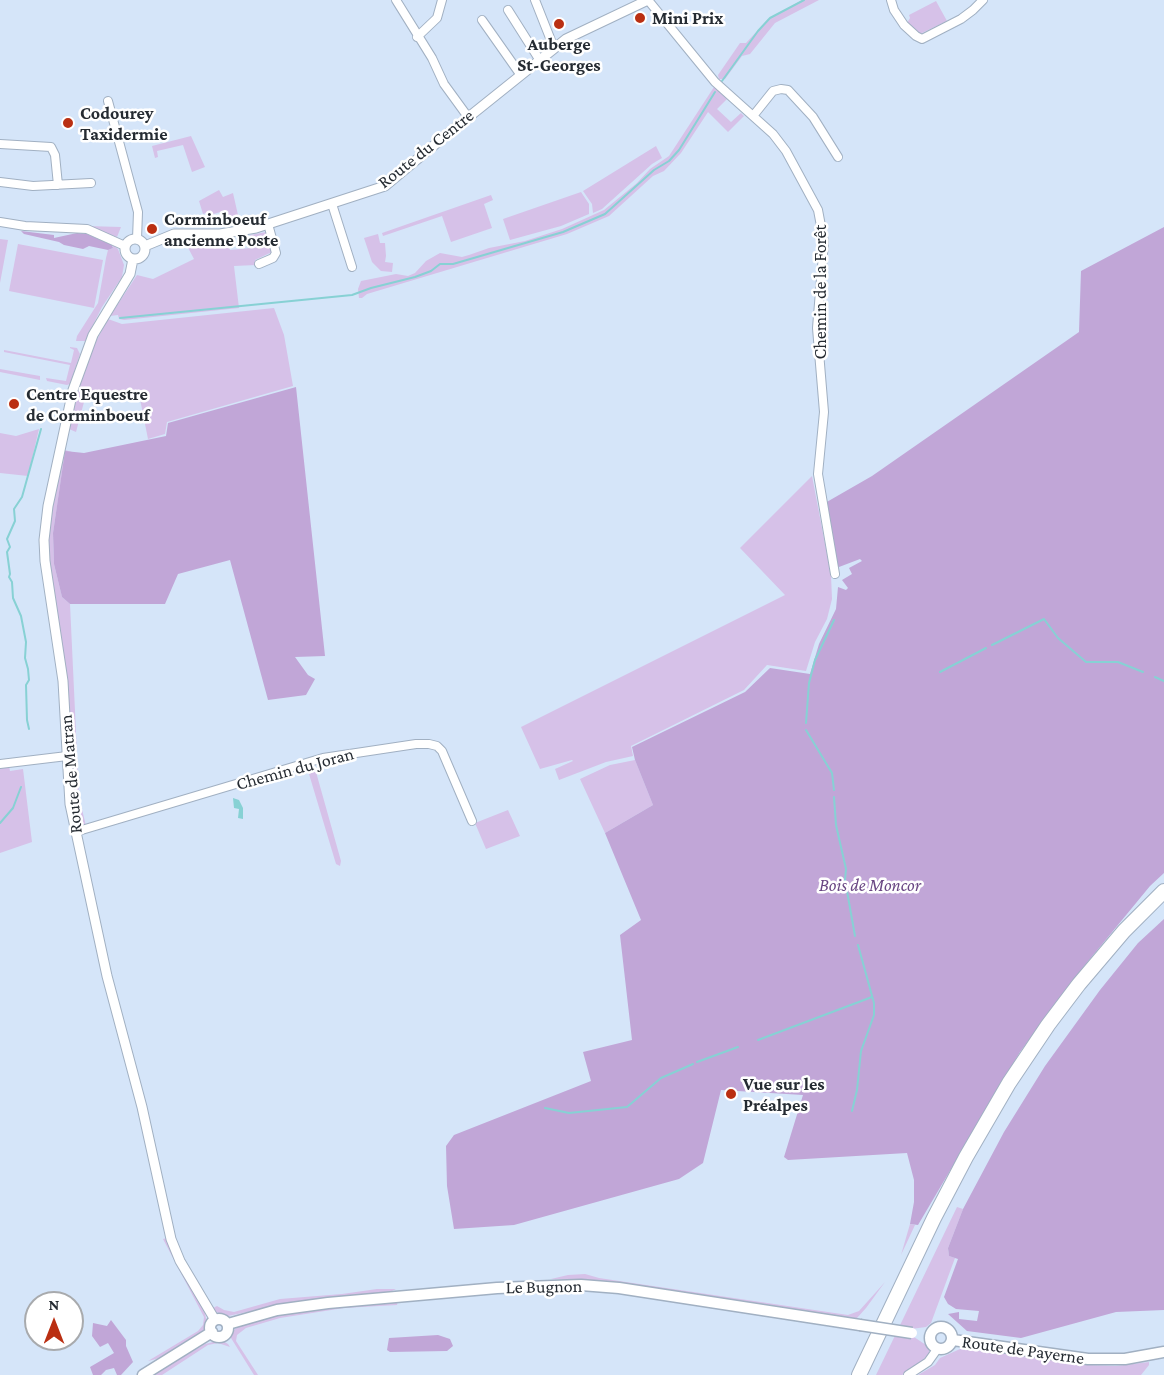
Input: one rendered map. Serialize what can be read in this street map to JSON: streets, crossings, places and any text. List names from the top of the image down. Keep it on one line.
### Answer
{"streets":{"main road":["Le Bugnon","Route de Payerne"],"street":["Route du Centre","Chemin de la Forêt","Chemin du Joran","Route de Matran"]},"crossings":[["Route du Centre","Chemin de la Forêt"],["Route du Centre","Route de Matran"],["Chemin du Joran","Route de Matran"],["Route de Matran","Le Bugnon"],["Le Bugnon","Route de Payerne"]],"parks":["Bois de Moncor"],"places":["Mini Prix","Auberge St-Georges","Codourey Taxidermie","Corminboeuf ancienne Poste","Centre Equestre de Corminboeuf","Vue sur les Préalpes"],"north":"top"}
